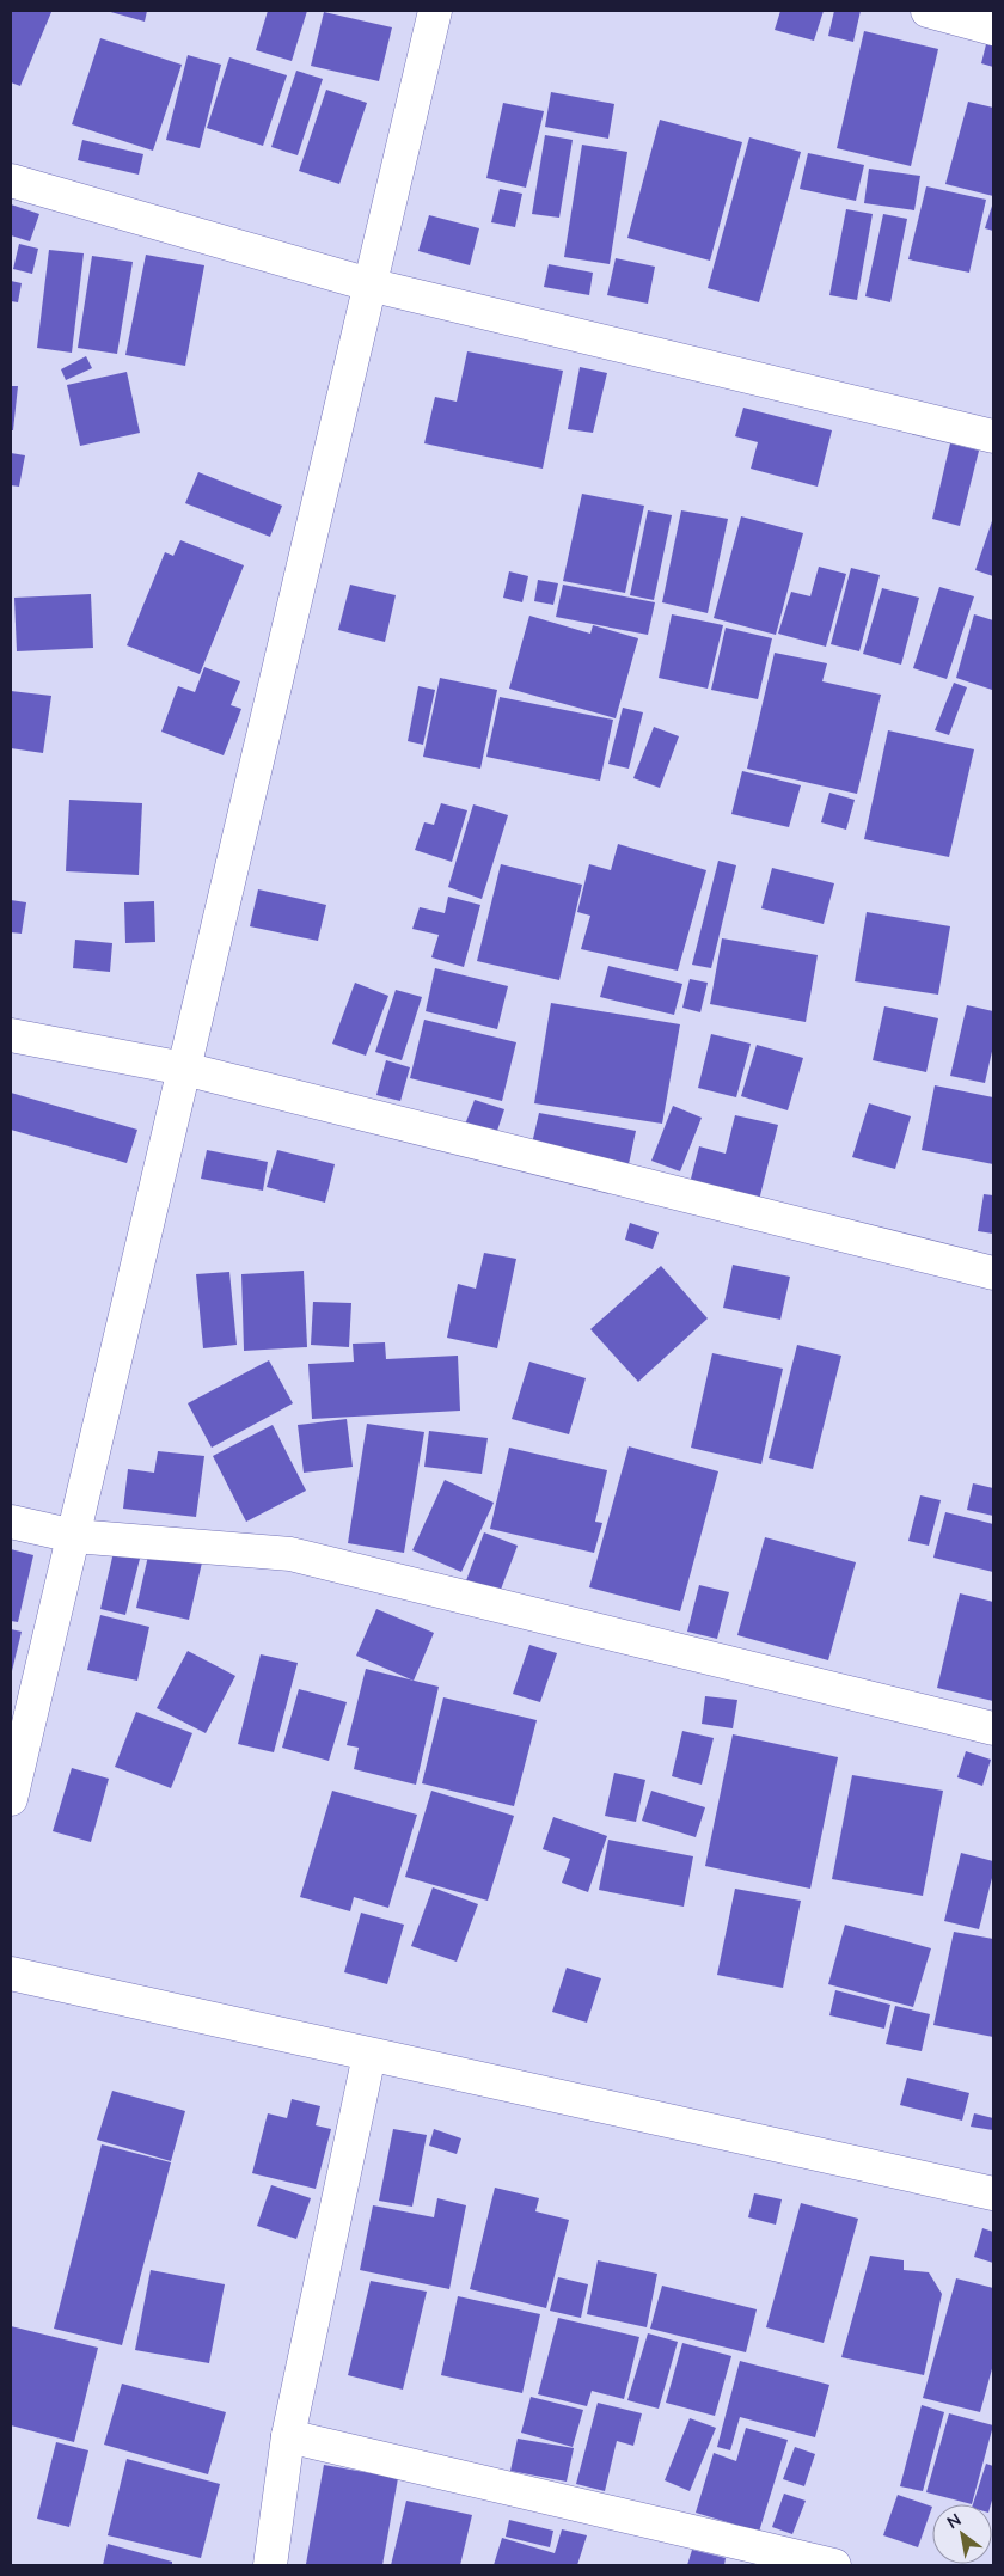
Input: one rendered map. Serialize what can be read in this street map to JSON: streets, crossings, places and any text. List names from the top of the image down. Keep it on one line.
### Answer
{"north":"top left"}
